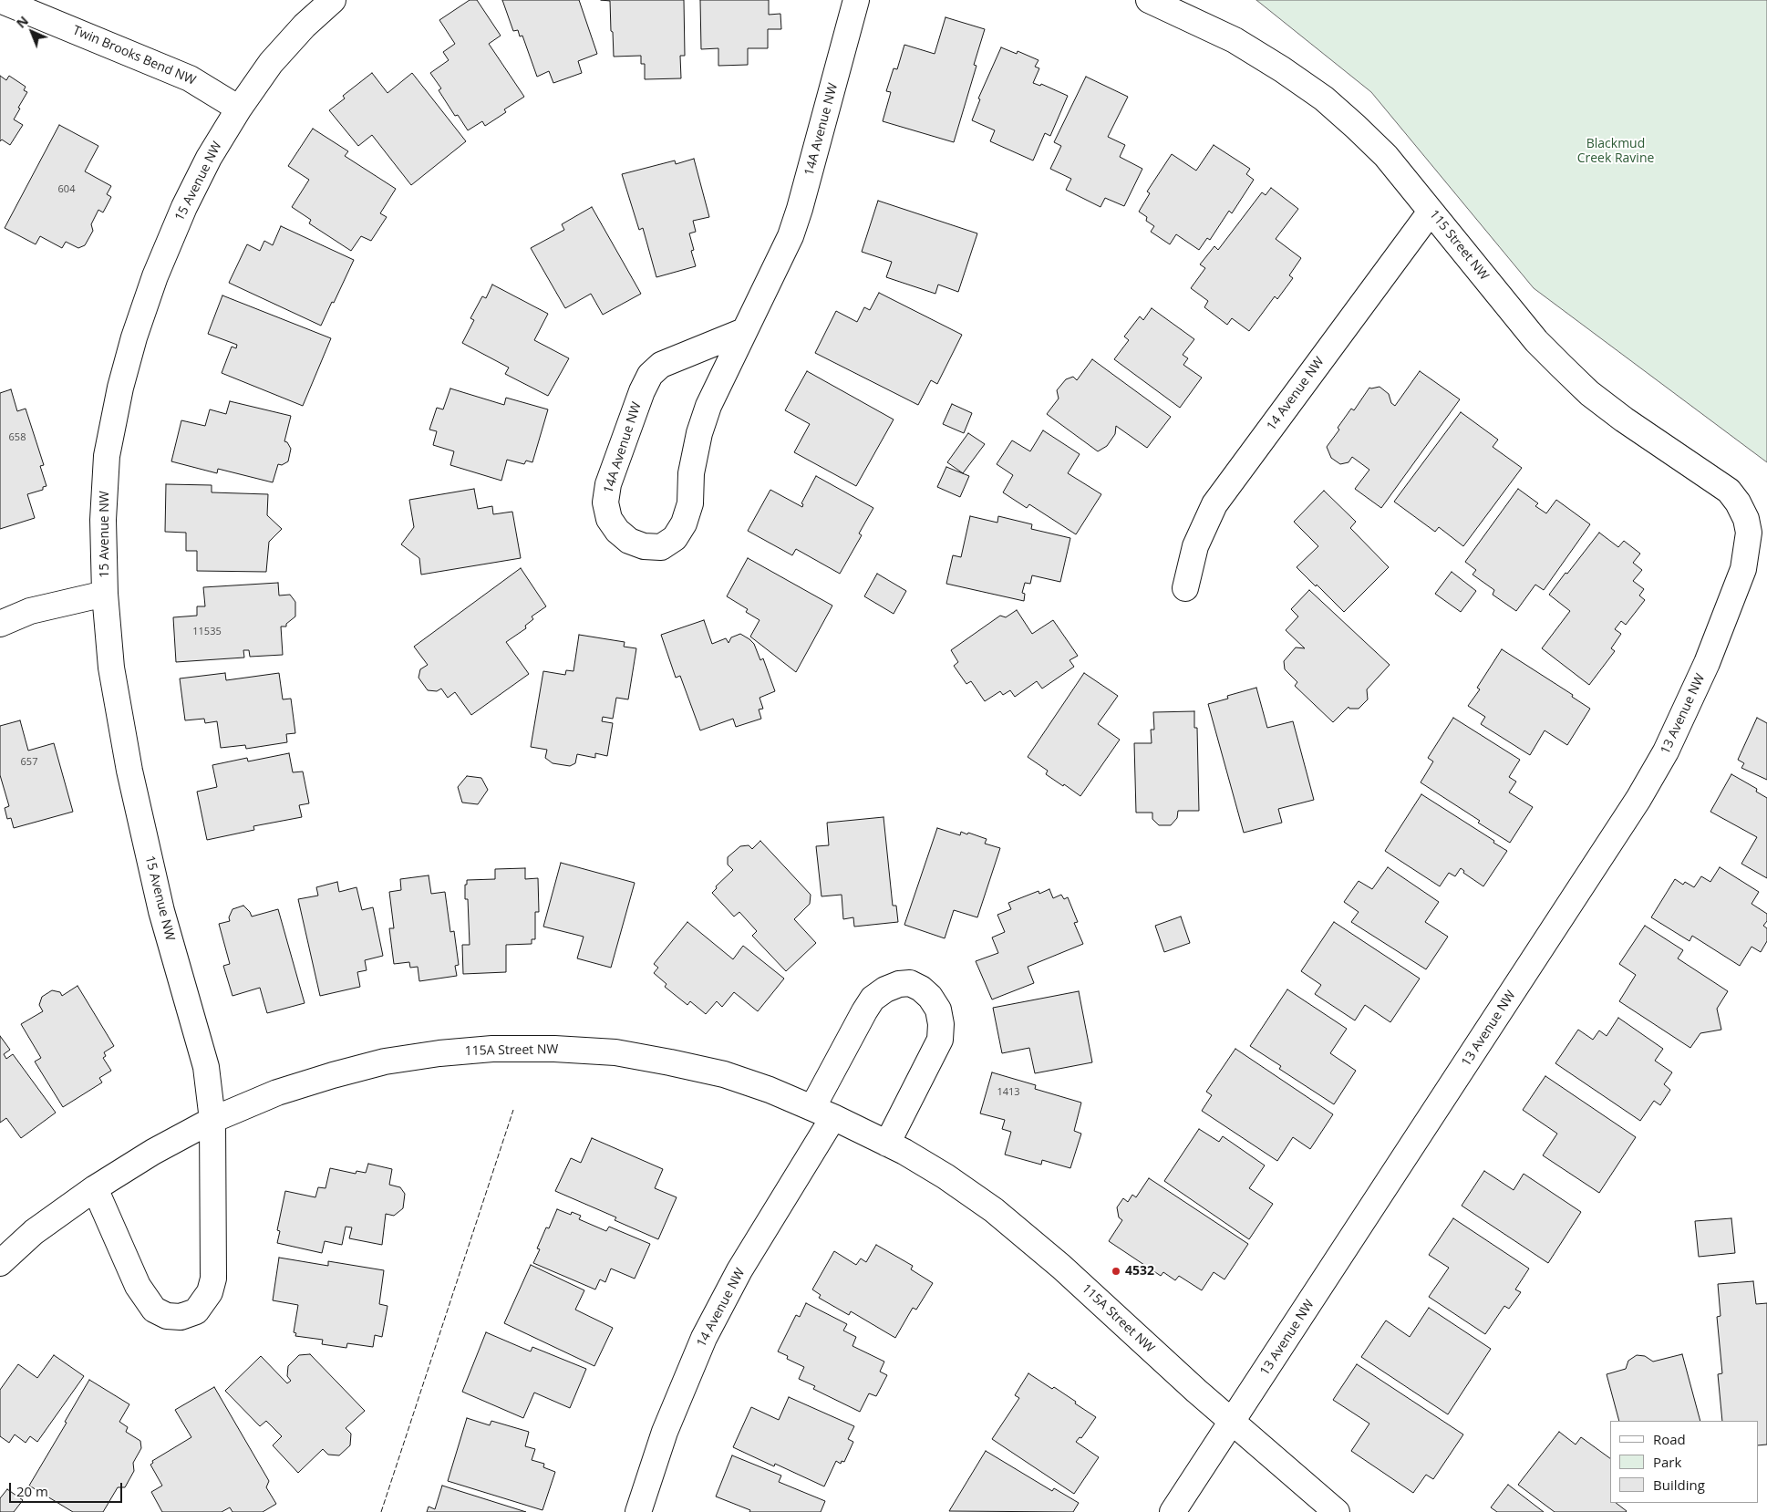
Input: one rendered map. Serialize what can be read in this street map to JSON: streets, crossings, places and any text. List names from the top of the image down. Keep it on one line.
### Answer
{"streets":{"street":["Twin Brooks Bend NW","14A Avenue NW","15 Avenue NW","115 Street NW","14 Avenue NW","13 Avenue NW","115A Street NW"]},"crossings":[["Twin Brooks Bend NW","15 Avenue NW"],["15 Avenue NW","115A Street NW"],["115 Street NW","14 Avenue NW"],["115 Street NW","13 Avenue NW"],["14 Avenue NW","115A Street NW"],["13 Avenue NW","115A Street NW"]],"parks":["Blackmud Creek Ravine"],"places":["4532"],"house_numbers":["604","658","11535","657","1413"],"legend":["Road","Park","Building"],"scale_bar":"20 m","north":"top left"}
